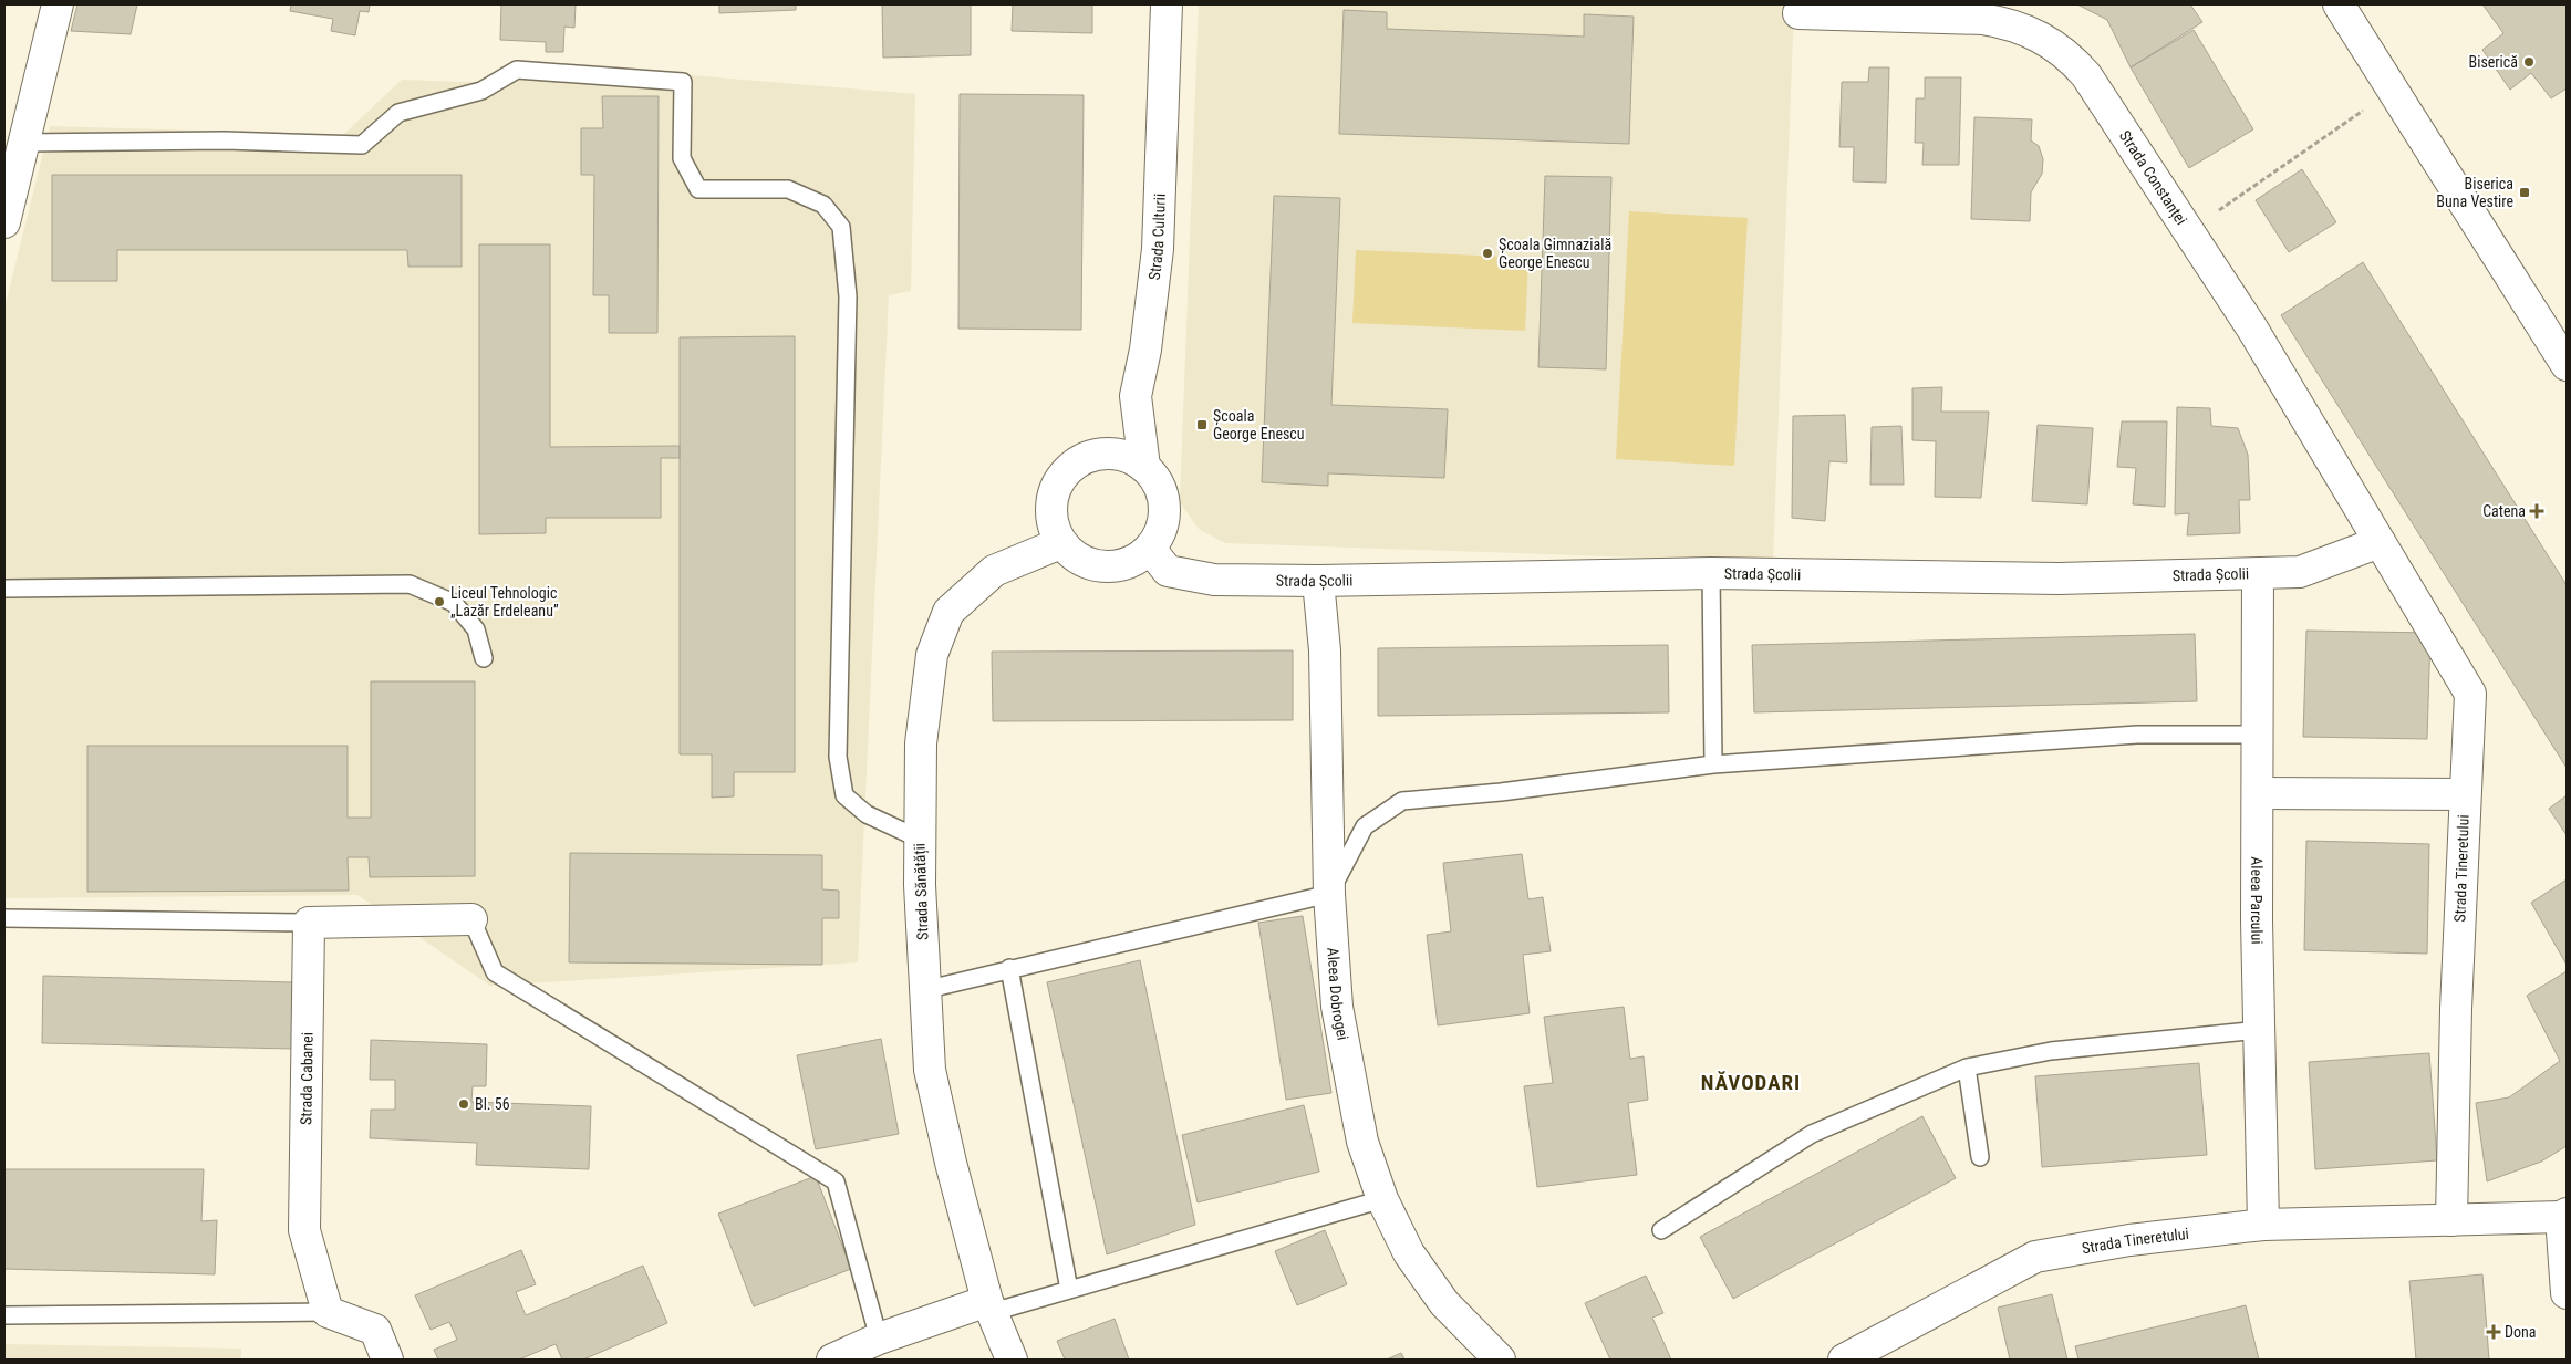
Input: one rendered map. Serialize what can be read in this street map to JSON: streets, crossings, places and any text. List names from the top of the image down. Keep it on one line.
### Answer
{"streets":{"street":["Strada Constanței","Strada Culturii","Strada Școlii","Strada Tineretului","Strada Sănătății","Aleea Parcului","Aleea Dobrogei","Strada Cabanei"]},"crossings":[["Strada Constanței","Strada Școlii"],["Strada Constanței","Strada Tineretului"],["Strada Culturii","Strada Școlii"],["Strada Culturii","Strada Sănătății"],["Strada Școlii","Strada Tineretului"],["Strada Școlii","Strada Sănătății"],["Strada Școlii","Aleea Parcului"],["Strada Școlii","Aleea Dobrogei"],["Strada Tineretului","Aleea Parcului"]],"districts":["NĂVODARI"],"places":{"other":["Biserică","Școala Gimnazială George Enescu","Liceul Tehnologic „Lazăr Erdeleanu”","Bl. 56"],"transit":["Biserica Buna Vestire","Școala George Enescu"],"health":["Catena","Dona"]}}
